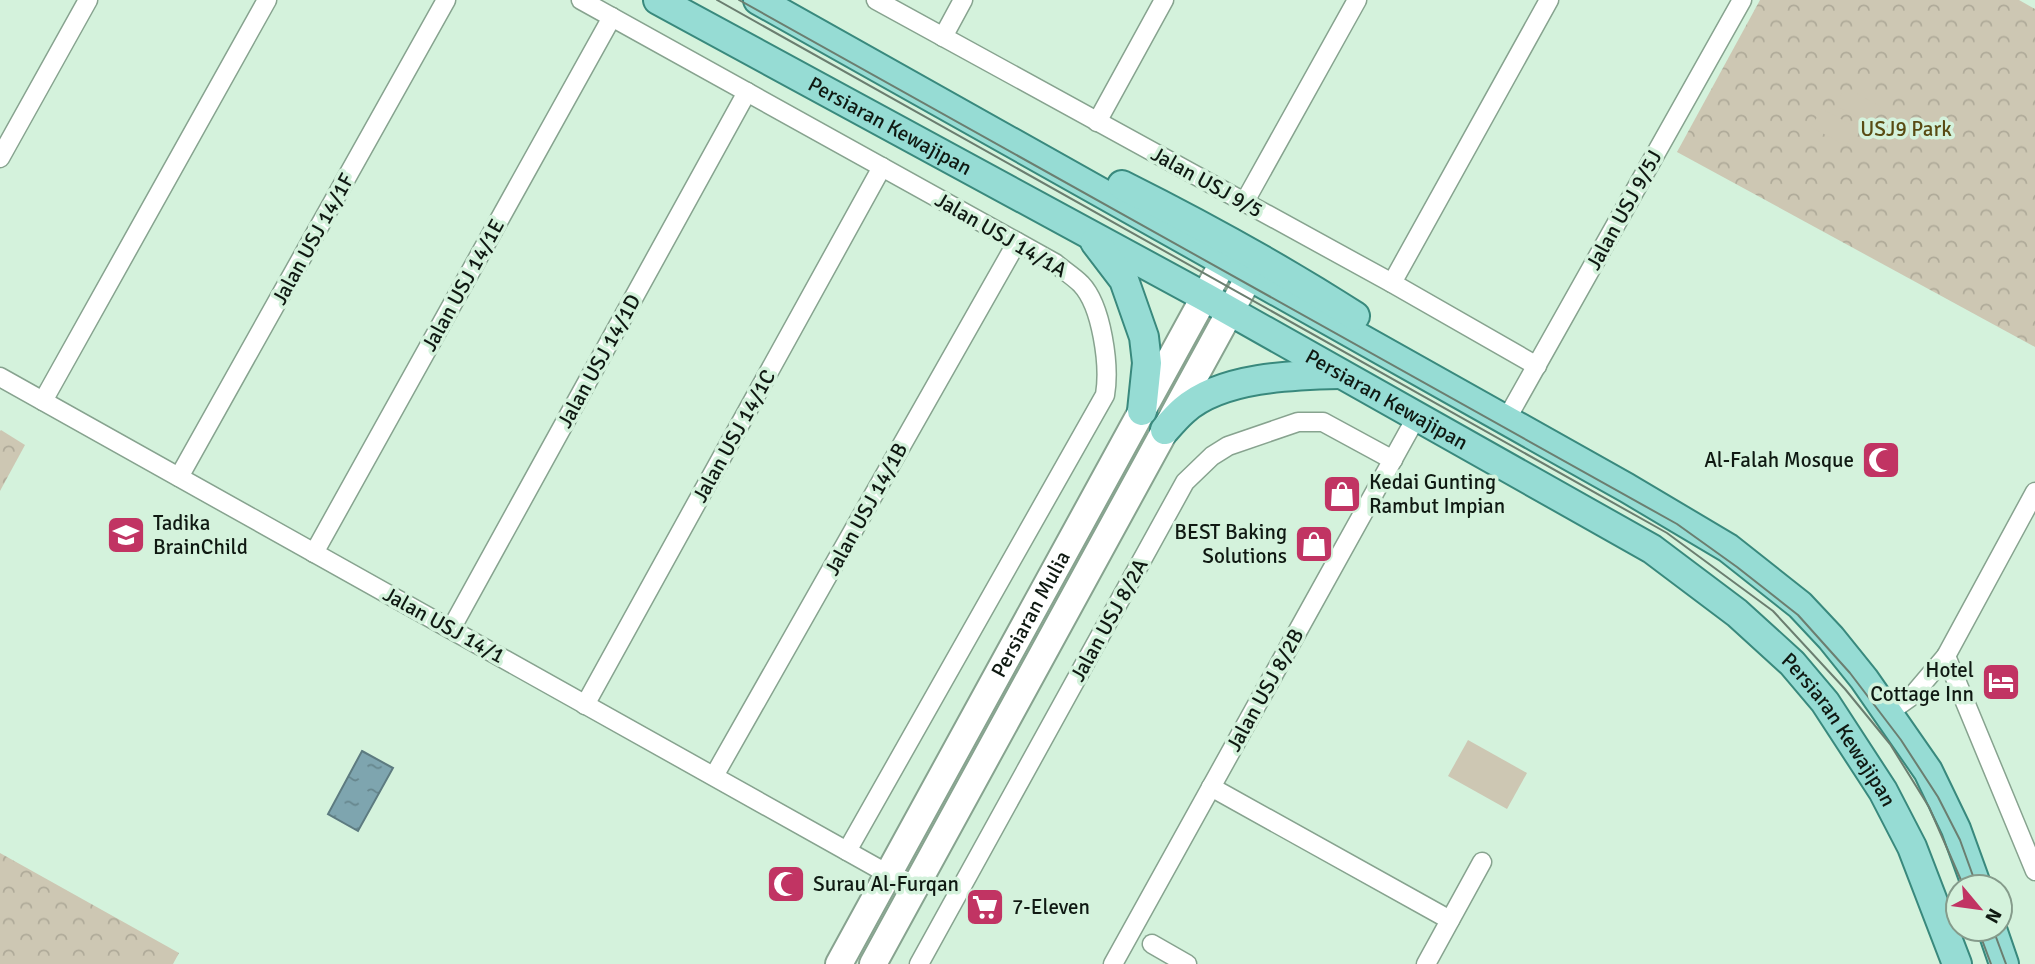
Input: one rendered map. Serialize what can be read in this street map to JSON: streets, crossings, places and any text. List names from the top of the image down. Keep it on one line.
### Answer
{"streets":{"main road":["Persiaran Kewajipan","Persiaran Mulia"],"street":["Jalan USJ 9/5","Jalan USJ 9/5J","Jalan USJ 14/1A","Jalan USJ 14/1F","Jalan USJ 14/1E","Jalan USJ 14/1D","Jalan USJ 14/1C","Jalan USJ 14/1B","Jalan USJ 8/2A","Jalan USJ 14/1","Jalan USJ 8/2B"]},"crossings":[["Persiaran Kewajipan","Jalan USJ 9/5J"],["Persiaran Kewajipan","Persiaran Mulia"],["Persiaran Kewajipan","Jalan USJ 8/2B"],["Jalan USJ 9/5","Jalan USJ 9/5J"],["Jalan USJ 14/1A","Jalan USJ 14/1E"],["Jalan USJ 14/1A","Jalan USJ 14/1D"],["Jalan USJ 14/1A","Jalan USJ 14/1C"],["Jalan USJ 14/1A","Jalan USJ 14/1B"],["Jalan USJ 14/1A","Jalan USJ 14/1"],["Jalan USJ 14/1F","Jalan USJ 14/1"],["Jalan USJ 14/1E","Jalan USJ 14/1"],["Jalan USJ 14/1D","Jalan USJ 14/1"],["Jalan USJ 14/1C","Jalan USJ 14/1"],["Jalan USJ 14/1B","Jalan USJ 14/1"],["Persiaran Mulia","Jalan USJ 14/1"],["Jalan USJ 8/2A","Jalan USJ 8/2B"]],"parks":["USJ9 Park"],"places":{"mosque":["Al-Falah Mosque","Surau Al-Furqan"],"shop":["Kedai Gunting Rambut Impian","BEST Baking Solutions"],"school or university":["Tadika BrainChild"],"hotel":["Hotel Cottage Inn"],"supermarket":["7-Eleven"]},"north":"bottom right"}
